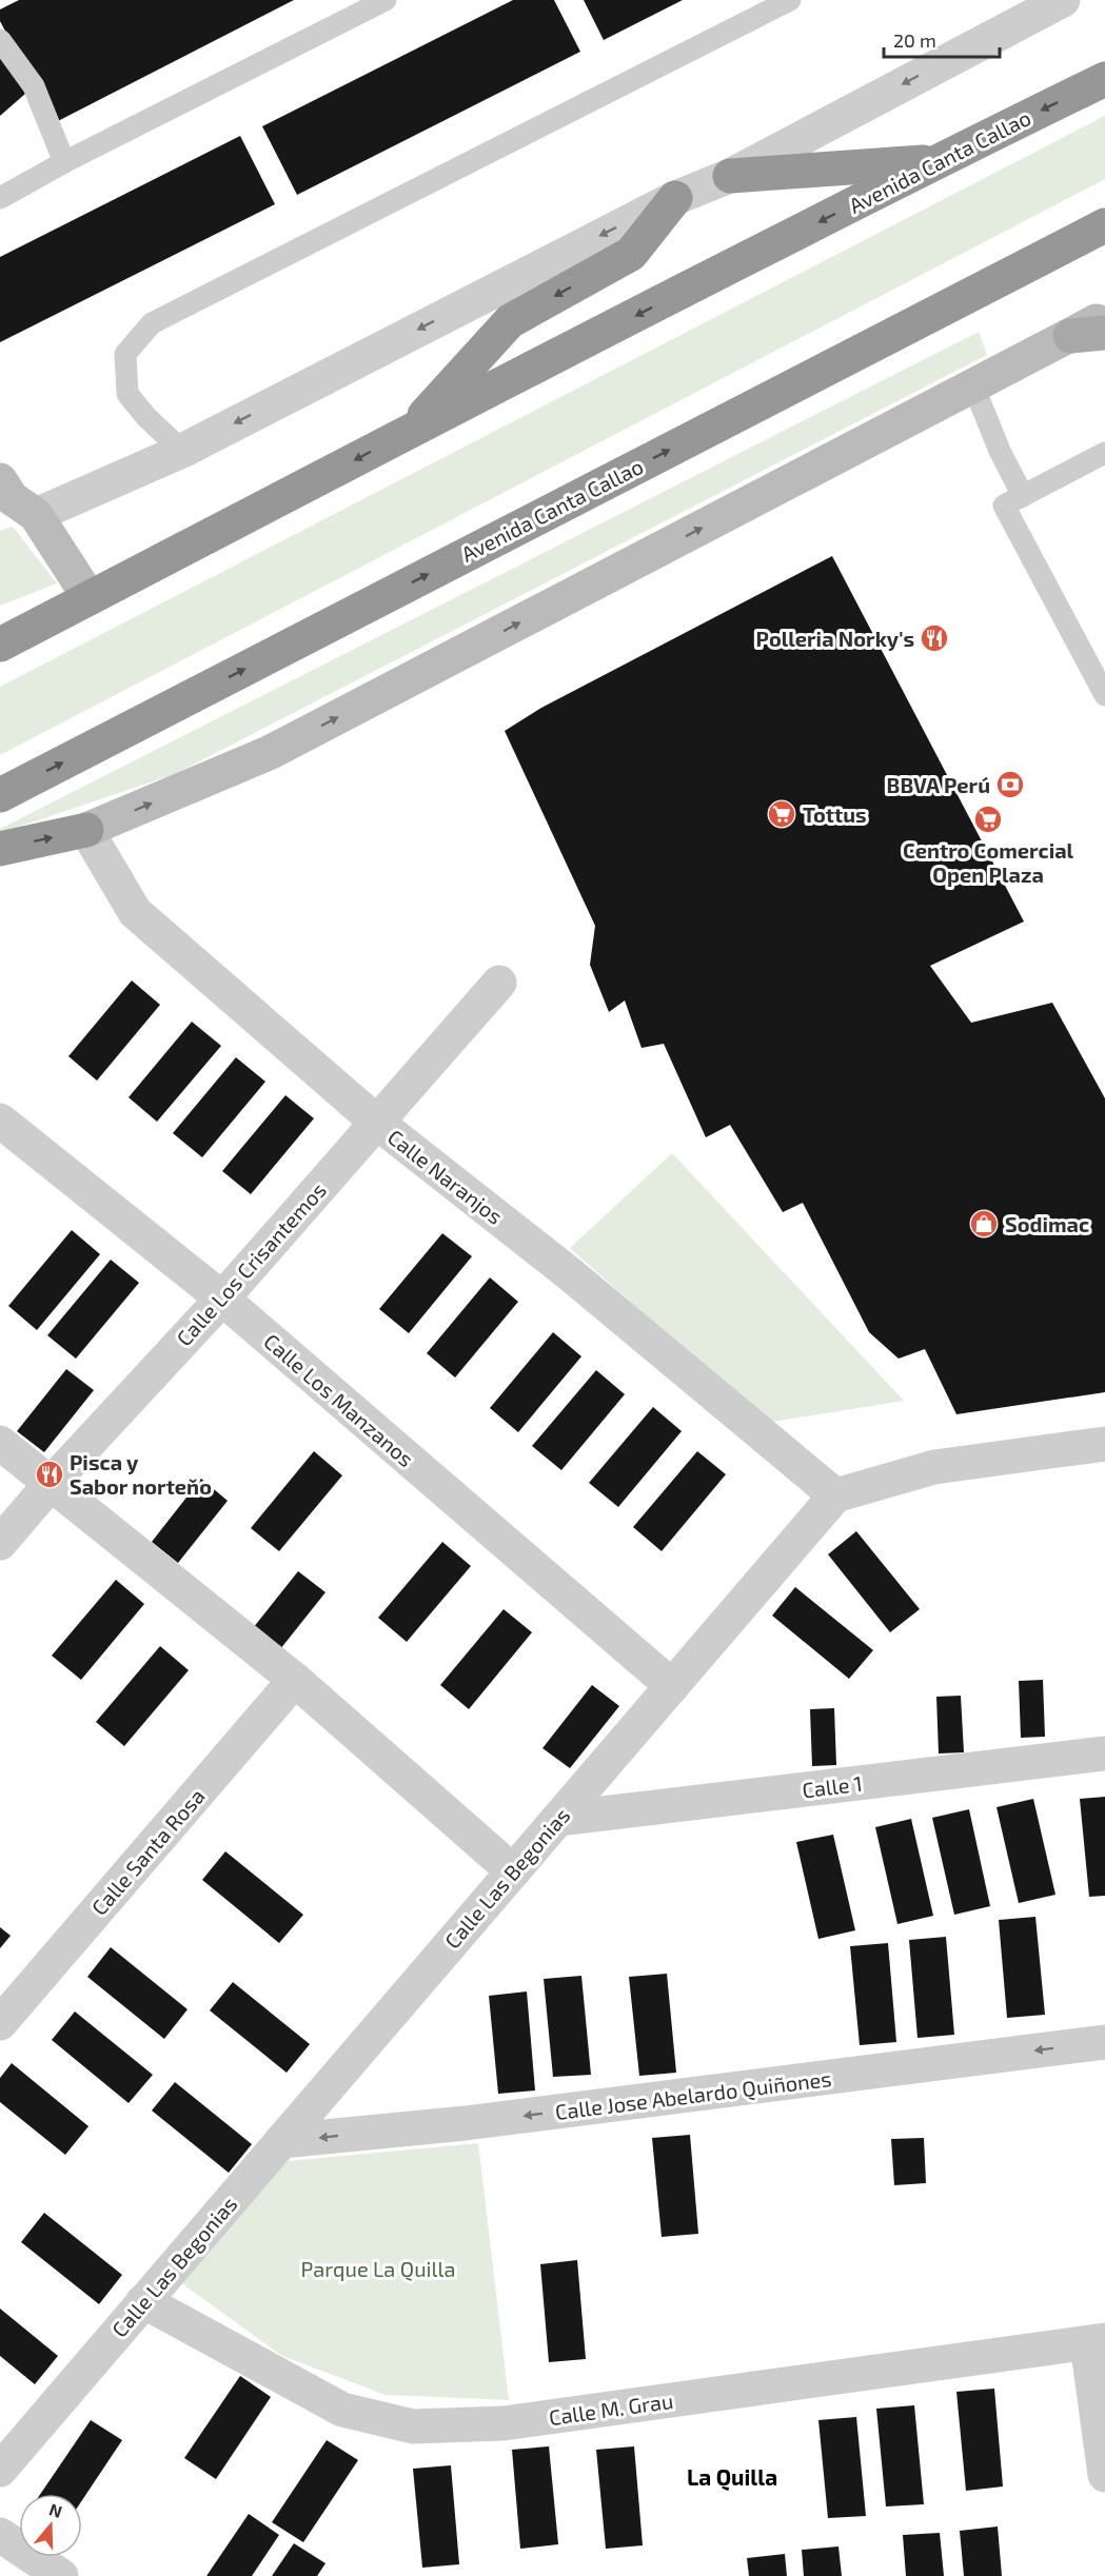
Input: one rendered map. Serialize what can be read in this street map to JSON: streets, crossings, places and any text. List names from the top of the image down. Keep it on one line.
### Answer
{"streets":{"highway":["Avenida Canta Callao"],"street":["Calle Naranjos","Calle Los Crisantemos","Calle Los Manzanos","Calle 1","Calle Santa Rosa","Calle Las Begonias","Calle Jose Abelardo Quiñones","Calle M. Grau"]},"crossings":[["Calle Naranjos","Calle Los Crisantemos"],["Calle Naranjos","Calle Las Begonias"],["Calle Los Crisantemos","Calle Los Manzanos"],["Calle Los Manzanos","Calle Las Begonias"],["Calle 1","Calle Las Begonias"],["Calle Las Begonias","Calle Jose Abelardo Quiñones"],["Calle Las Begonias","Calle M. Grau"]],"one_way":["Calle Jose Abelardo Quiñones"],"districts":["La Quilla"],"parks":["Parque La Quilla"],"places":{"restaurant":["Polleria Norky's","Pisca y Sabor norteňo"],"bank":["BBVA Perú"],"supermarket":["Tottus","Centro Comercial Open Plaza"],"shop":["Sodimac"]},"scale_bar":"20 m","north":"top"}
